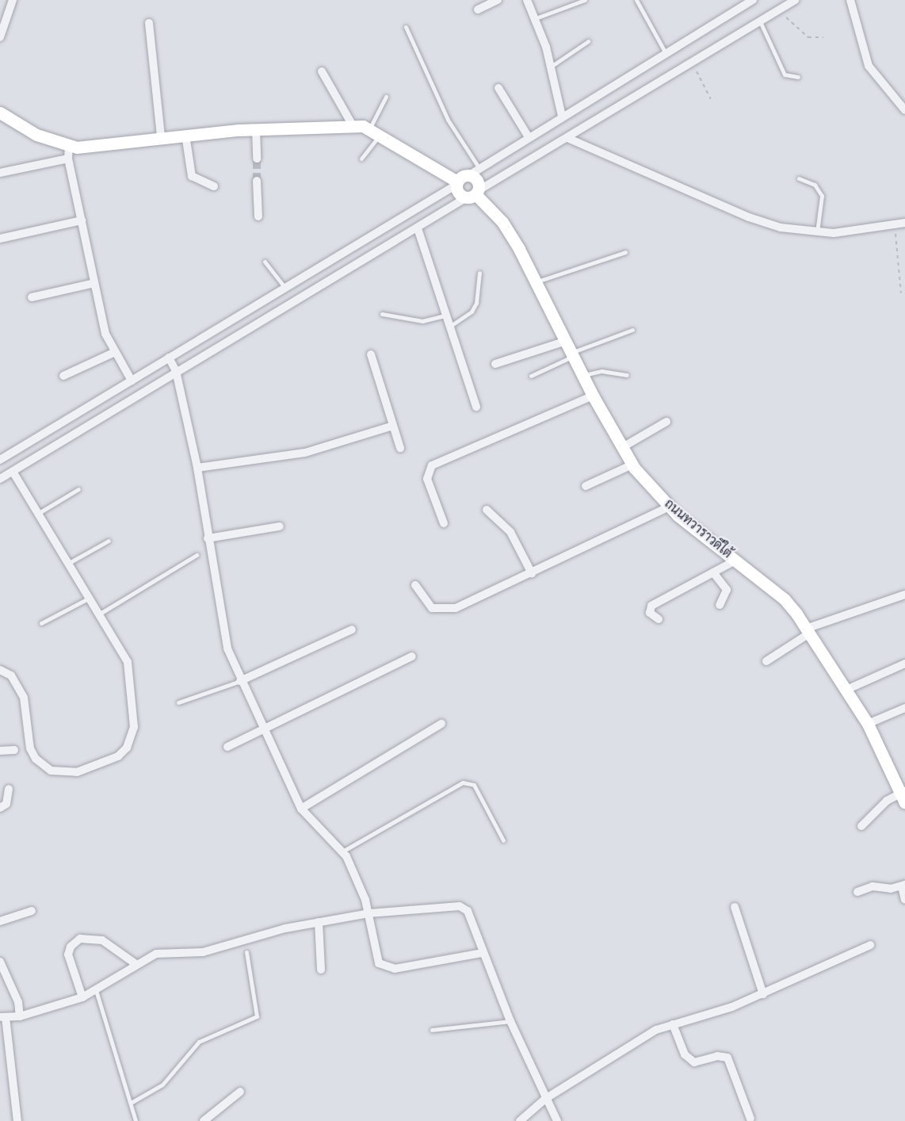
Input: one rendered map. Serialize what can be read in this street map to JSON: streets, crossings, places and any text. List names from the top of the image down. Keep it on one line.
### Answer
{"streets":{"street":["ถนนทวาราวดีใต้"]}}
